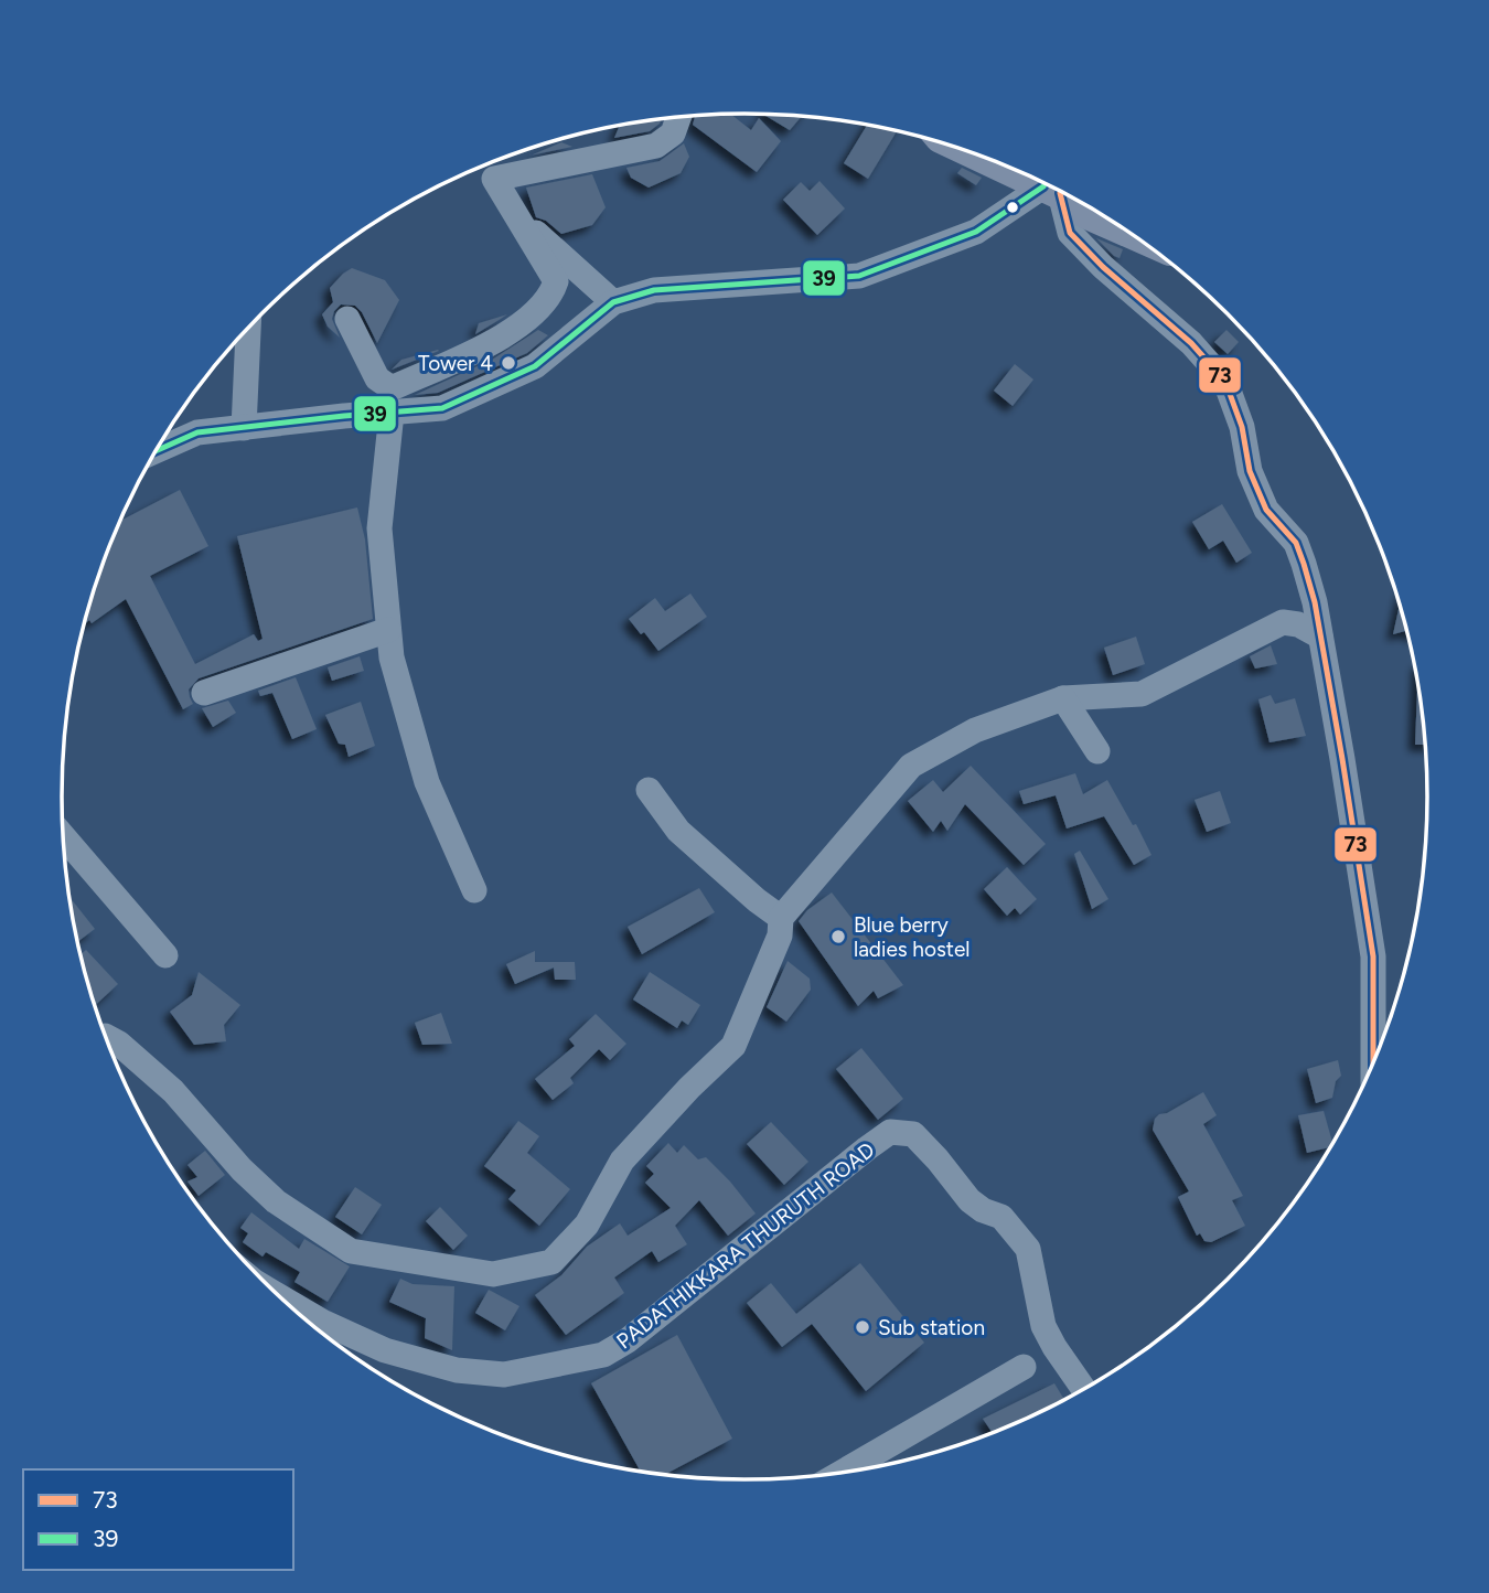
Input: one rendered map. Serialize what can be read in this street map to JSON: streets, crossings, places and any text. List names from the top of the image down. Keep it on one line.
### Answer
{"streets":{"street":["PADATHIKKARA THURUTH ROAD"]},"places":["Tower 4","Blue berry ladies hostel","Sub station"],"lines":["transit line 39","transit line 73"],"legend":["73","39"]}
